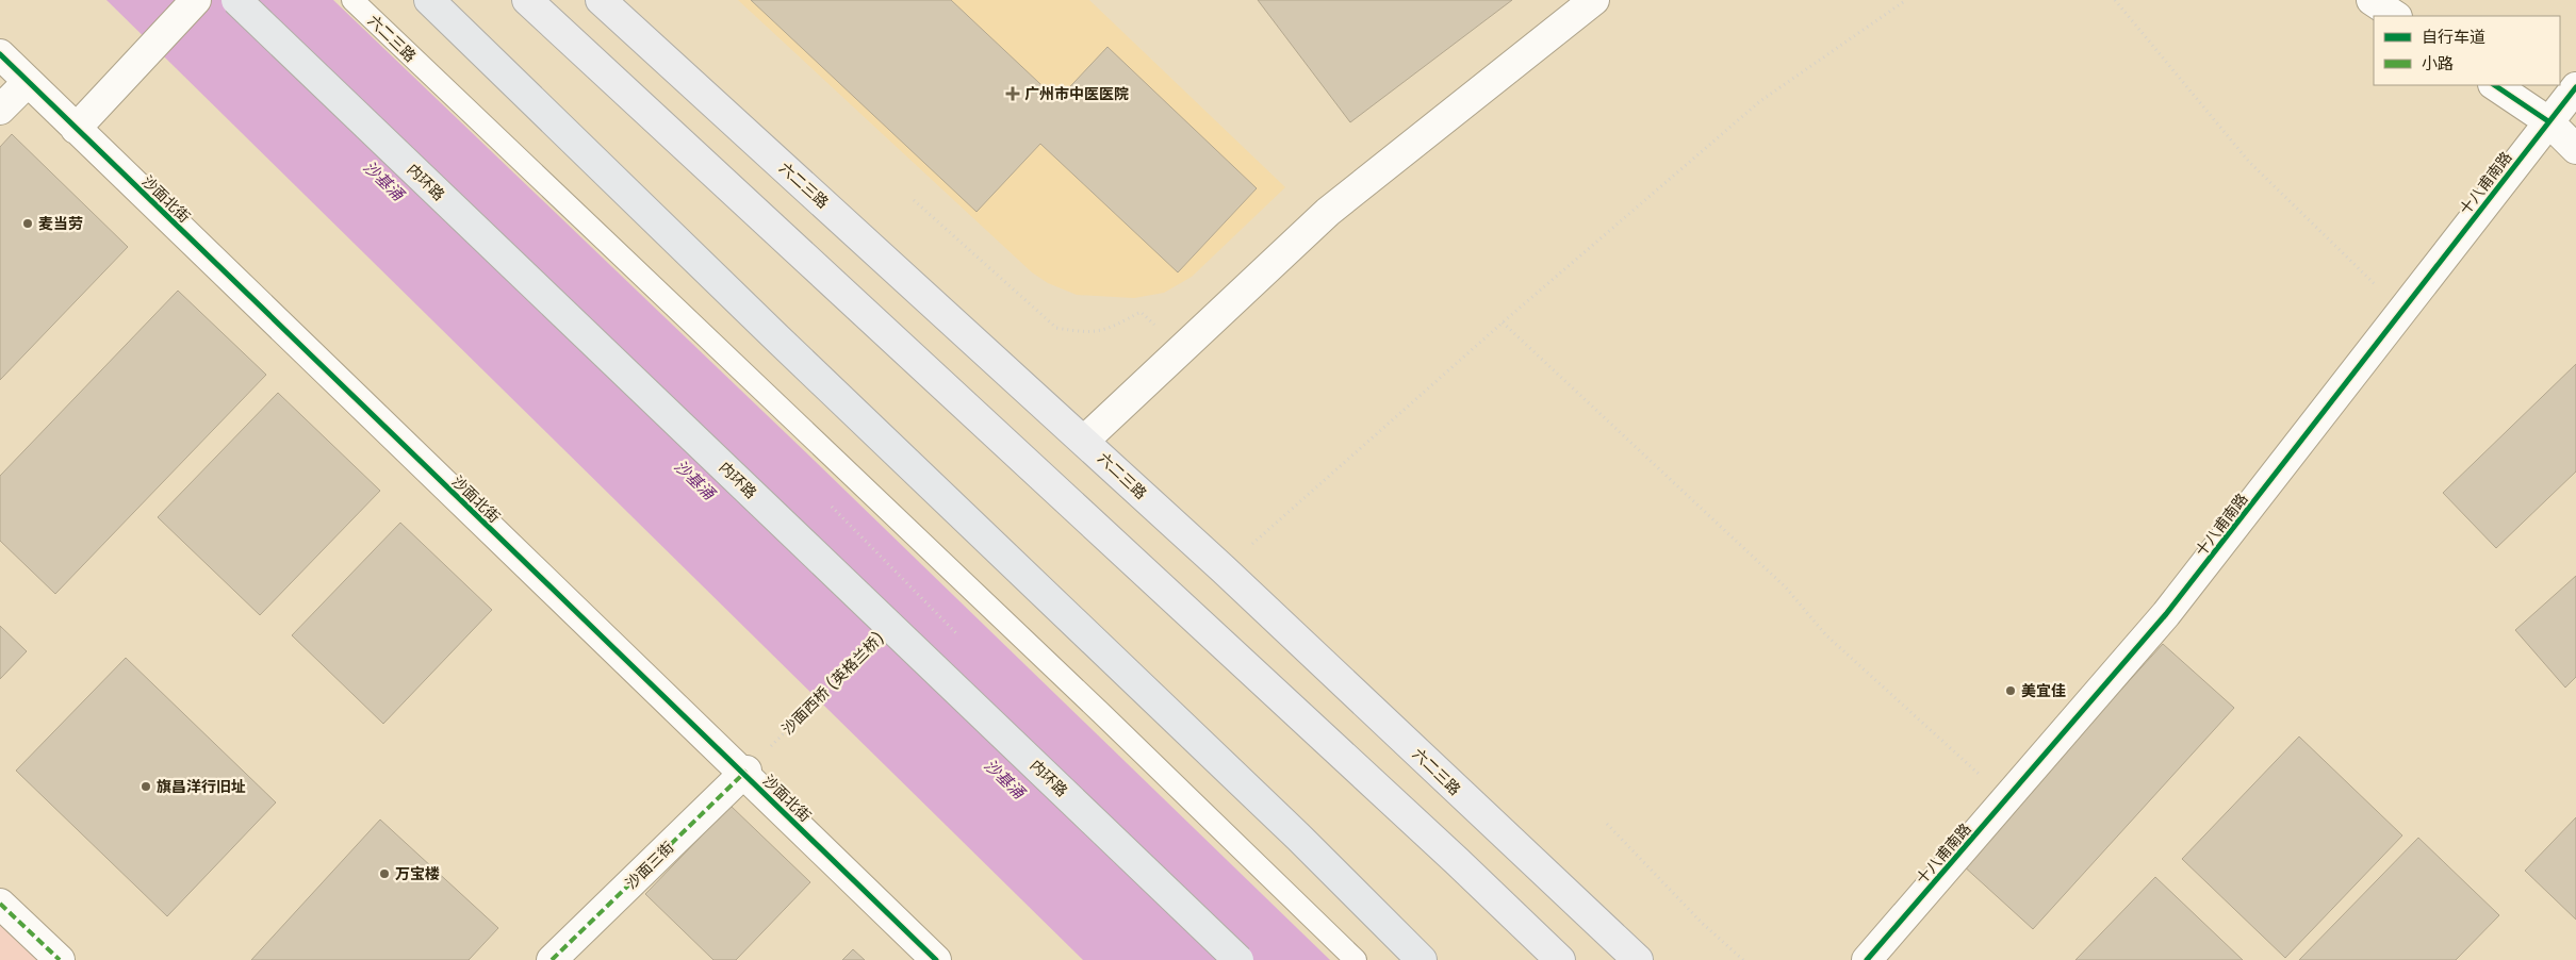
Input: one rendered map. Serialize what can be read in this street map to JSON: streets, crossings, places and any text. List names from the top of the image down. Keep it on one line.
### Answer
{"streets":{"highway":["内环路"],"main road":["六二三路"],"street":["十八甫南路","沙面北街","沙面三街"],"path":["沙面西桥 (英格兰桥)"]},"crossings":[["沙面北街","沙面西桥 (英格兰桥)"],["沙面北街","沙面三街"],["沙面西桥 (英格兰桥)","沙面三街"]],"water":["沙基涌"],"places":{"health":["广州市中医医院"],"other":["麦当劳","美宜佳","旗昌洋行旧址","万宝楼"]},"legend":["自行车道","小路"]}
